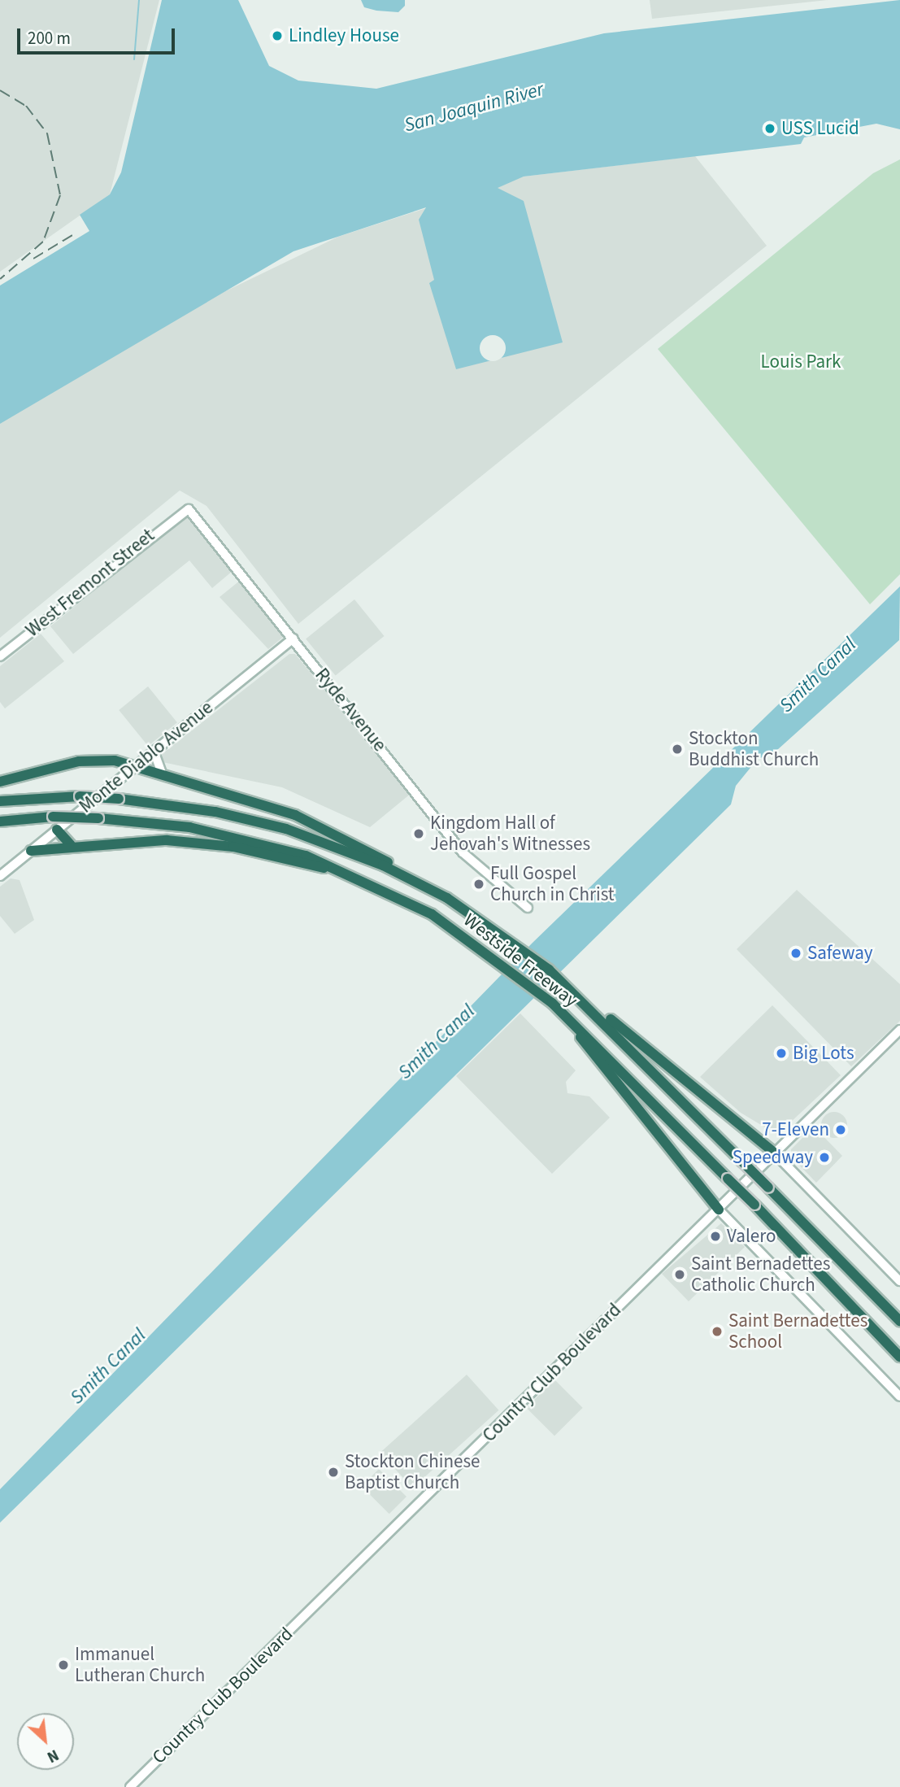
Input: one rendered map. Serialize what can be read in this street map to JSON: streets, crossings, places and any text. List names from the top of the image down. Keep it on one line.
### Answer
{"streets":{"highway":["Westside Freeway"],"street":["West Fremont Street","Ryde Avenue","Monte Diablo Avenue","Country Club Boulevard"]},"crossings":[["West Fremont Street","Ryde Avenue"],["Ryde Avenue","Monte Diablo Avenue"]],"water":["San Joaquin River","Smith Canal"],"parks":["Louis Park"],"places":["Lindley House","USS Lucid","Stockton Buddhist Church","Kingdom Hall of Jehovah's Witnesses","Full Gospel Church in Christ","Safeway","Big Lots","7-Eleven","Speedway","Valero","Saint Bernadettes Catholic Church","Saint Bernadettes School","Stockton Chinese Baptist Church","Immanuel Lutheran Church"],"scale_bar":"200 m","north":"bottom right"}
